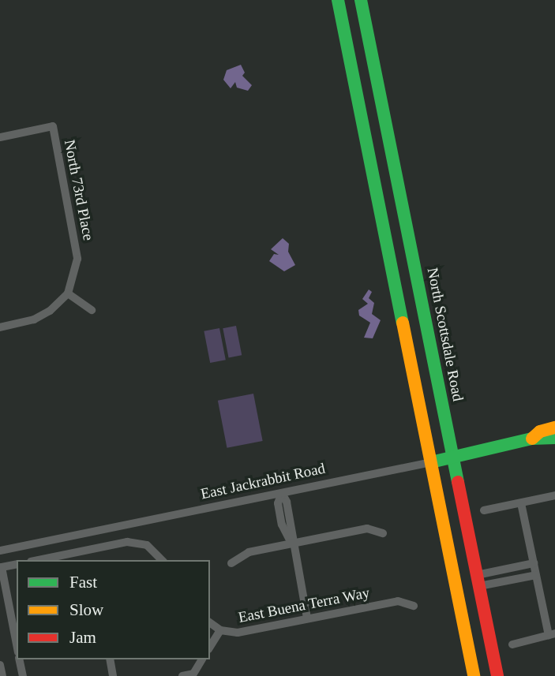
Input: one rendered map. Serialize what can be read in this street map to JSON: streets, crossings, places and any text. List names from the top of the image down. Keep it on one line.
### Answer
{"streets":{"main road":["North Scottsdale Road","East Jackrabbit Road"],"street":["North 73rd Place","East Buena Terra Way"]},"crossings":[["North Scottsdale Road","East Jackrabbit Road"]],"legend":["Fast","Slow","Jam"]}
